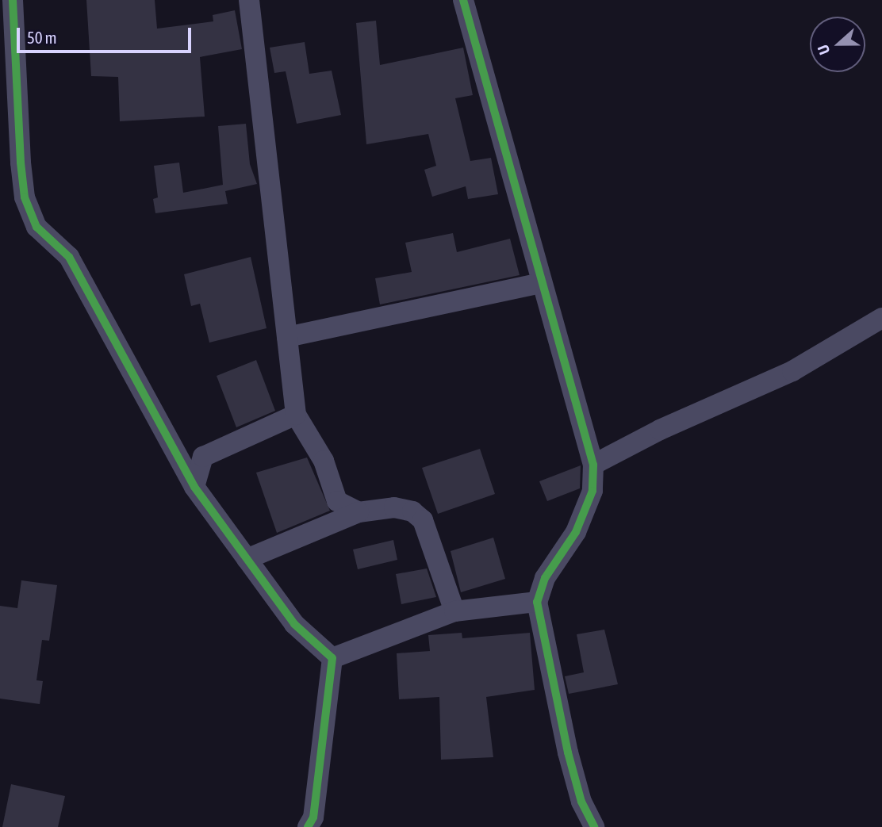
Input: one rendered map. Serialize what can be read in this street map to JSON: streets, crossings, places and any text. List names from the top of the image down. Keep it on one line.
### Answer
{"scale_bar":"50 m","north":"left"}
